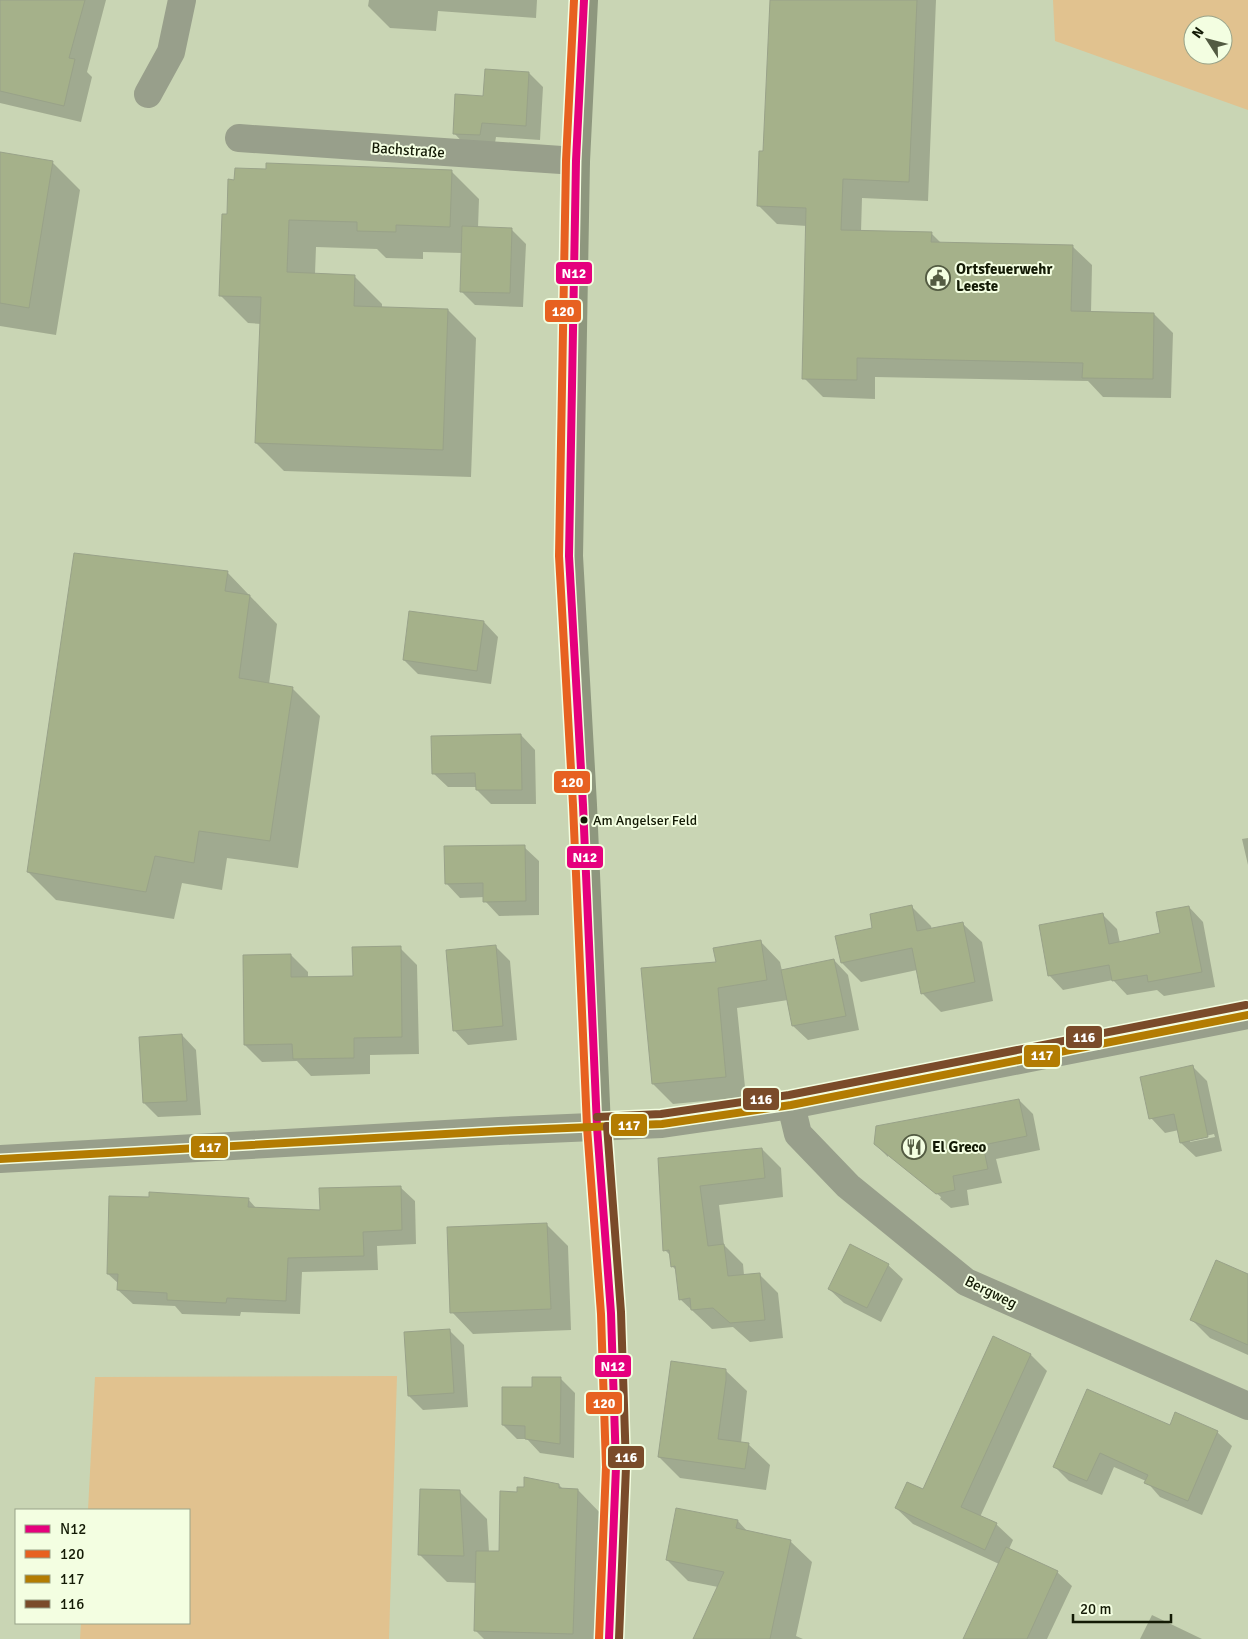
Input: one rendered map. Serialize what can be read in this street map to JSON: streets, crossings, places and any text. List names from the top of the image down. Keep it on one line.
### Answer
{"streets":{"street":["Bachstraße","Bergweg"]},"places":{"public building":["Ortsfeuerwehr Leeste"],"other":["Am Angelser Feld"],"restaurant":["El Greco"]},"lines":["transit line N12","transit line 120","transit line 116","transit line 117"],"legend":["N12","120","117","116"],"scale_bar":"20 m","north":"top left"}
